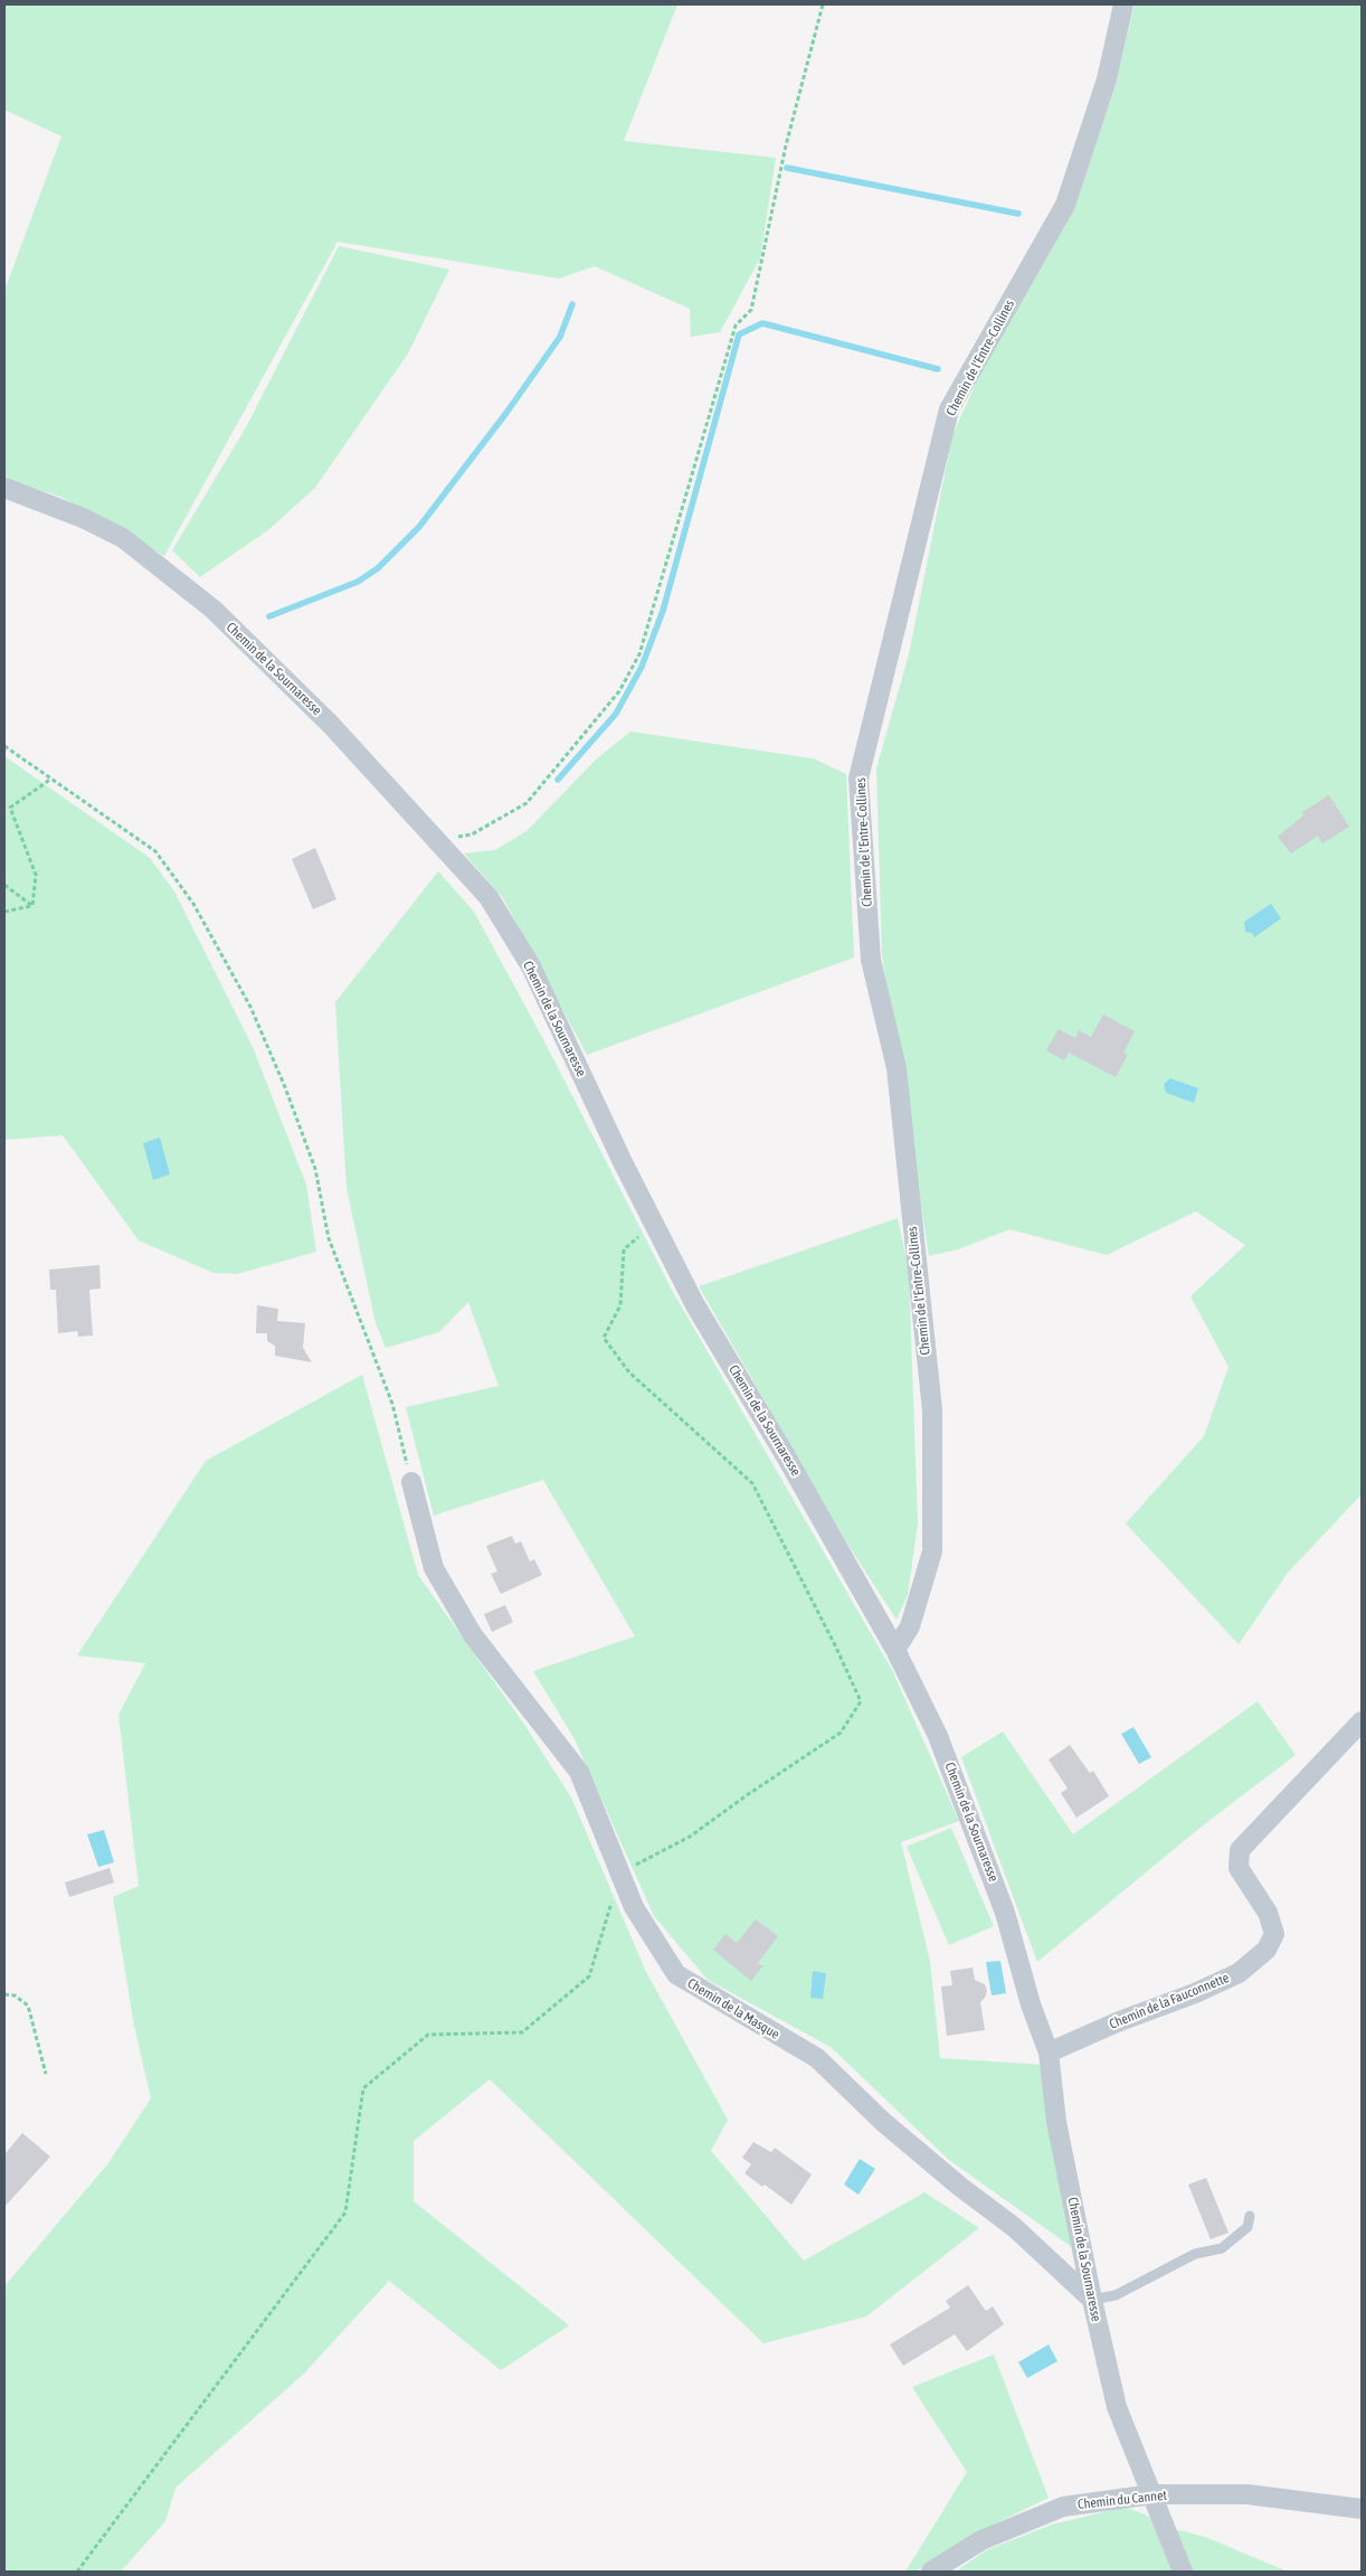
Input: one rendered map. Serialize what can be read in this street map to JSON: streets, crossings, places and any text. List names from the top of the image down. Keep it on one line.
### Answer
{"streets":{"street":["Chemin de l'Entre-Collines","Chemin de la Sournaresse","Chemin de la Fauconnette","Chemin de la Masque","Chemin du Cannet"]},"crossings":[["Chemin de l'Entre-Collines","Chemin de la Sournaresse"],["Chemin de la Sournaresse","Chemin de la Fauconnette"],["Chemin de la Sournaresse","Chemin de la Masque"],["Chemin de la Sournaresse","Chemin du Cannet"]]}
